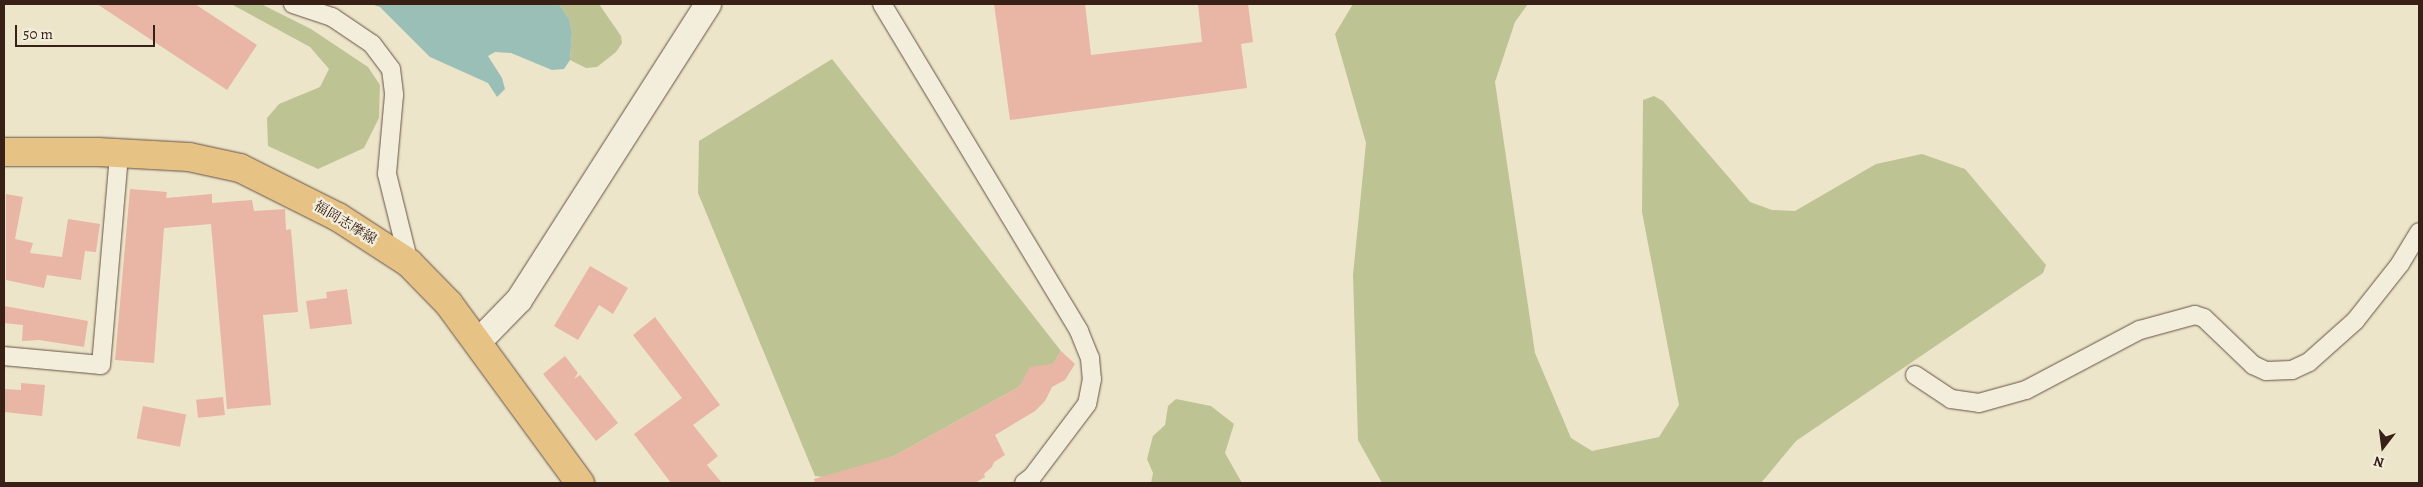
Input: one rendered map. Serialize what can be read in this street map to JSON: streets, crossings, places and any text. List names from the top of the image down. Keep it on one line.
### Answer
{"streets":{"main road":["福岡志摩線"]},"scale_bar":"50 m","north":"bottom"}
